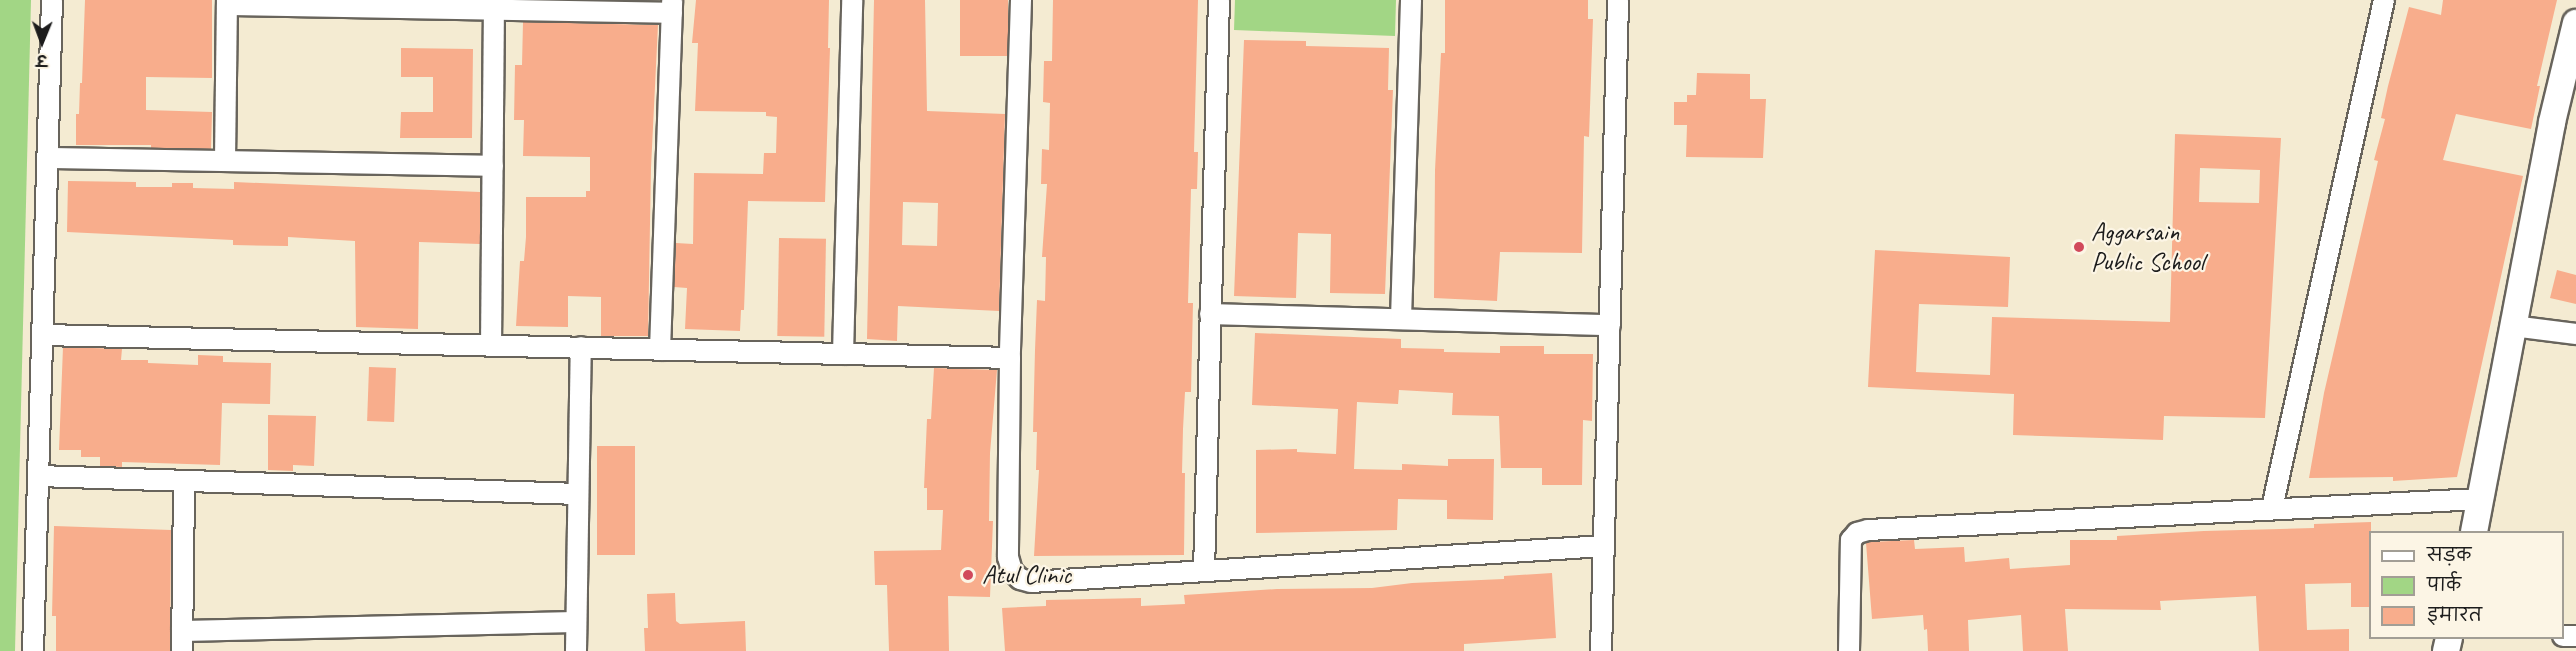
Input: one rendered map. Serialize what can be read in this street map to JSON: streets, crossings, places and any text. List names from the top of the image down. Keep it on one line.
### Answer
{"places":["Aggarsain Public School","Atul Clinic"],"legend":["सड़क","पार्क","इमारत"],"north":"bottom"}
